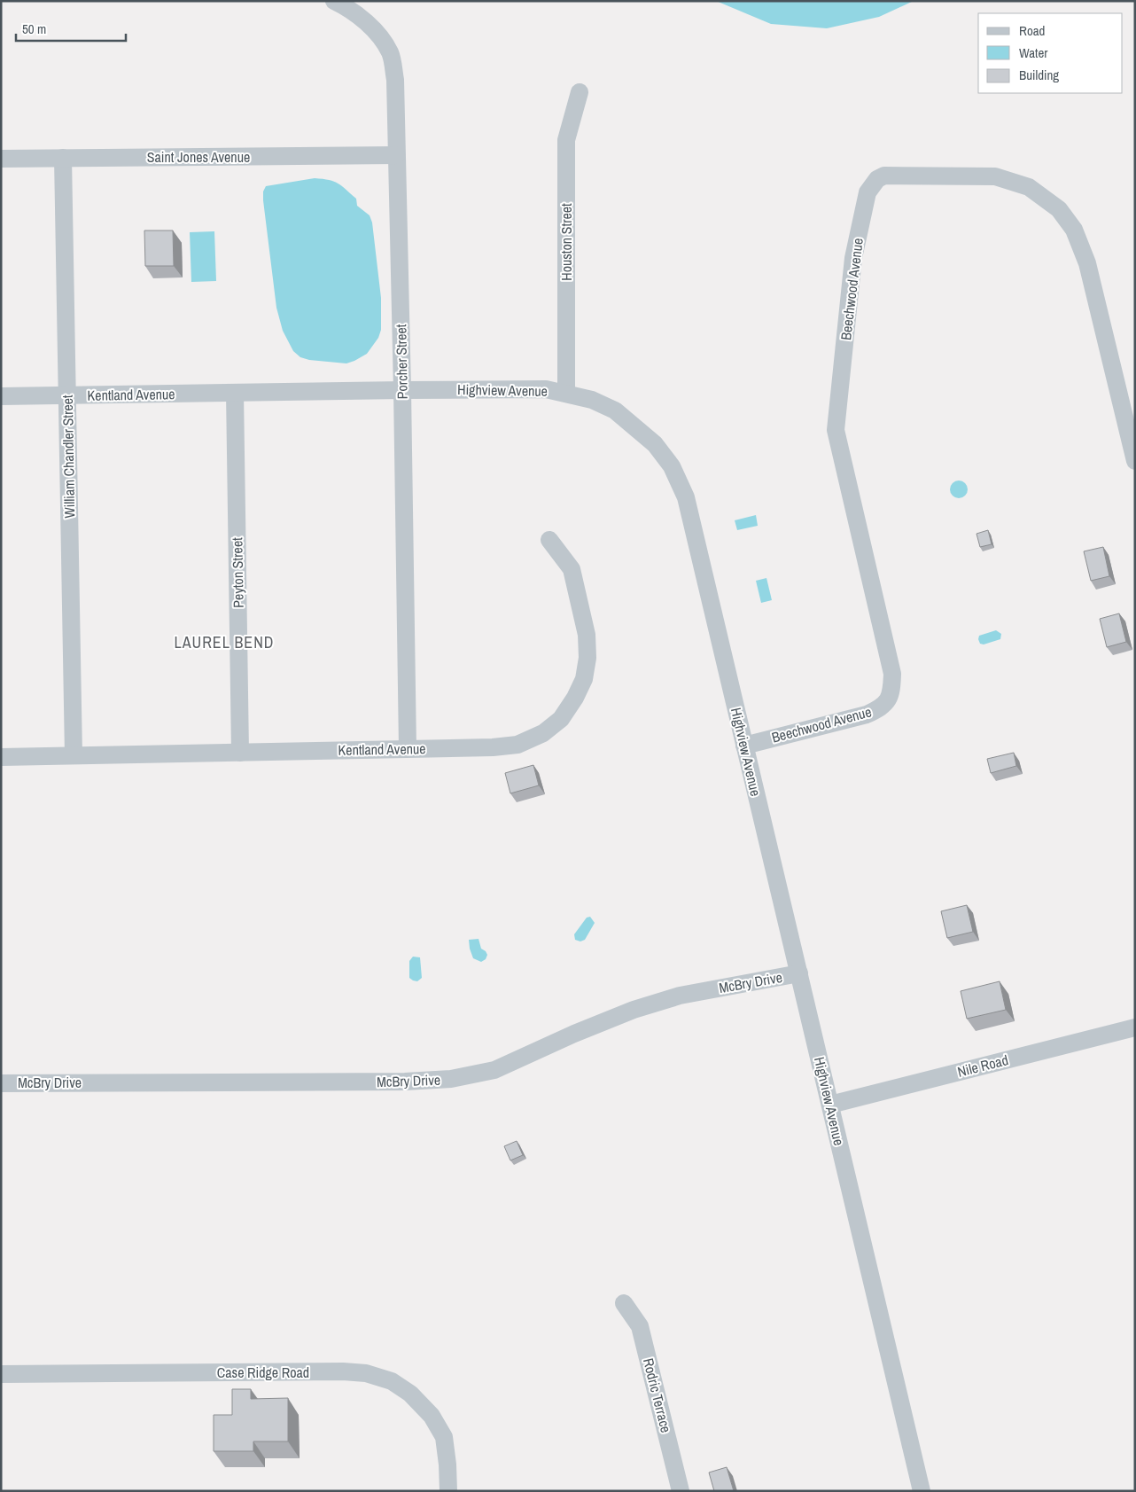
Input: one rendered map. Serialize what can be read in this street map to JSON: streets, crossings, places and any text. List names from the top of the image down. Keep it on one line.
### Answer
{"streets":{"street":["Saint Jones Avenue","Houston Street","Beechwood Avenue","Porcher Street","Highview Avenue","Kentland Avenue","William Chandler Street","Peyton Street","McBry Drive","Nile Road","Case Ridge Road","Rodric Terrace"]},"crossings":[["Saint Jones Avenue","Porcher Street"],["Saint Jones Avenue","William Chandler Street"],["Houston Street","Highview Avenue"],["Beechwood Avenue","Highview Avenue"],["Porcher Street","Highview Avenue"],["Porcher Street","Kentland Avenue"],["Highview Avenue","Kentland Avenue"],["Highview Avenue","Peyton Street"],["Highview Avenue","McBry Drive"],["Highview Avenue","Nile Road"],["Kentland Avenue","William Chandler Street"],["Kentland Avenue","Peyton Street"]],"districts":["LAUREL BEND"],"legend":["Road","Water","Building"],"scale_bar":"50 m"}
